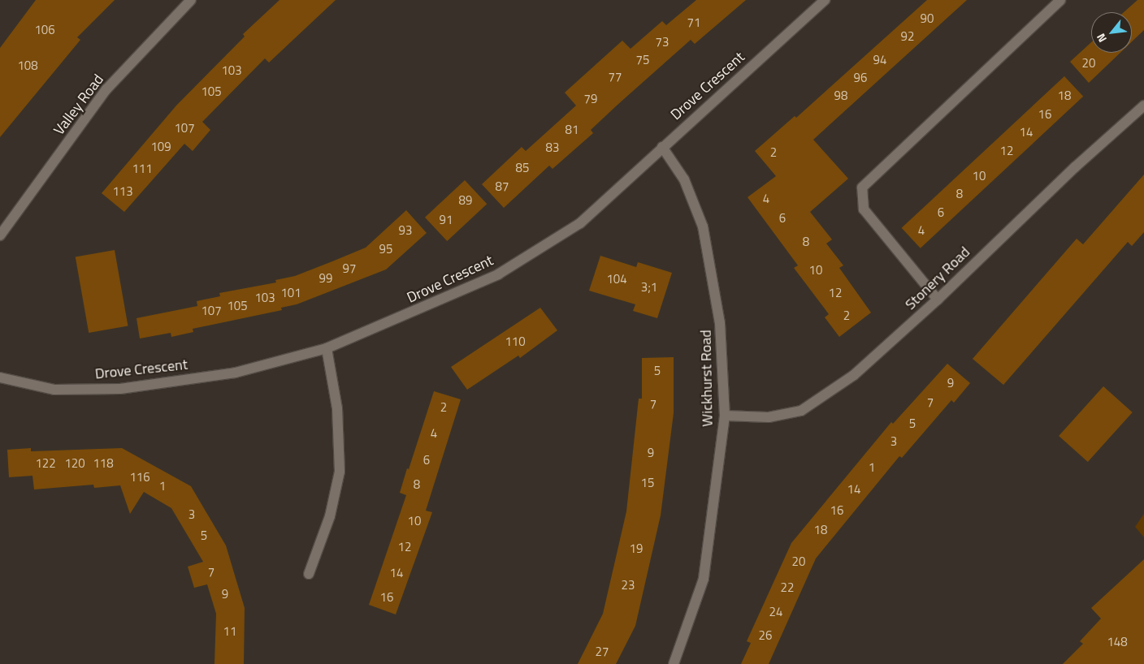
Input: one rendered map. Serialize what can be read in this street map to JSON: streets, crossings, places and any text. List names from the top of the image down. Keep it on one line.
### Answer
{"streets":{"street":["Drove Crescent","Valley Road","Stonery Road","Wickhurst Road"]},"crossings":[["Drove Crescent","Wickhurst Road"],["Stonery Road","Wickhurst Road"]],"house_numbers":["90","71","106","92","73","75","94","20","108","103","77","96","105","98","18","79","16","107","81","14","109","83","12","2","85","111","10","87","113","8","4","89","6","6","91","93","4","8","95","97","10","99","104","3;1","101","12","103","105","107","2","110","5","9","7","7","2","5","4","3","9","6","122","120","118","1","116","15","8","1","14","16","3","10","18","5","12","19","20","7","14","23","22","9","16","24","11","26","148","27"],"north":"bottom left"}
